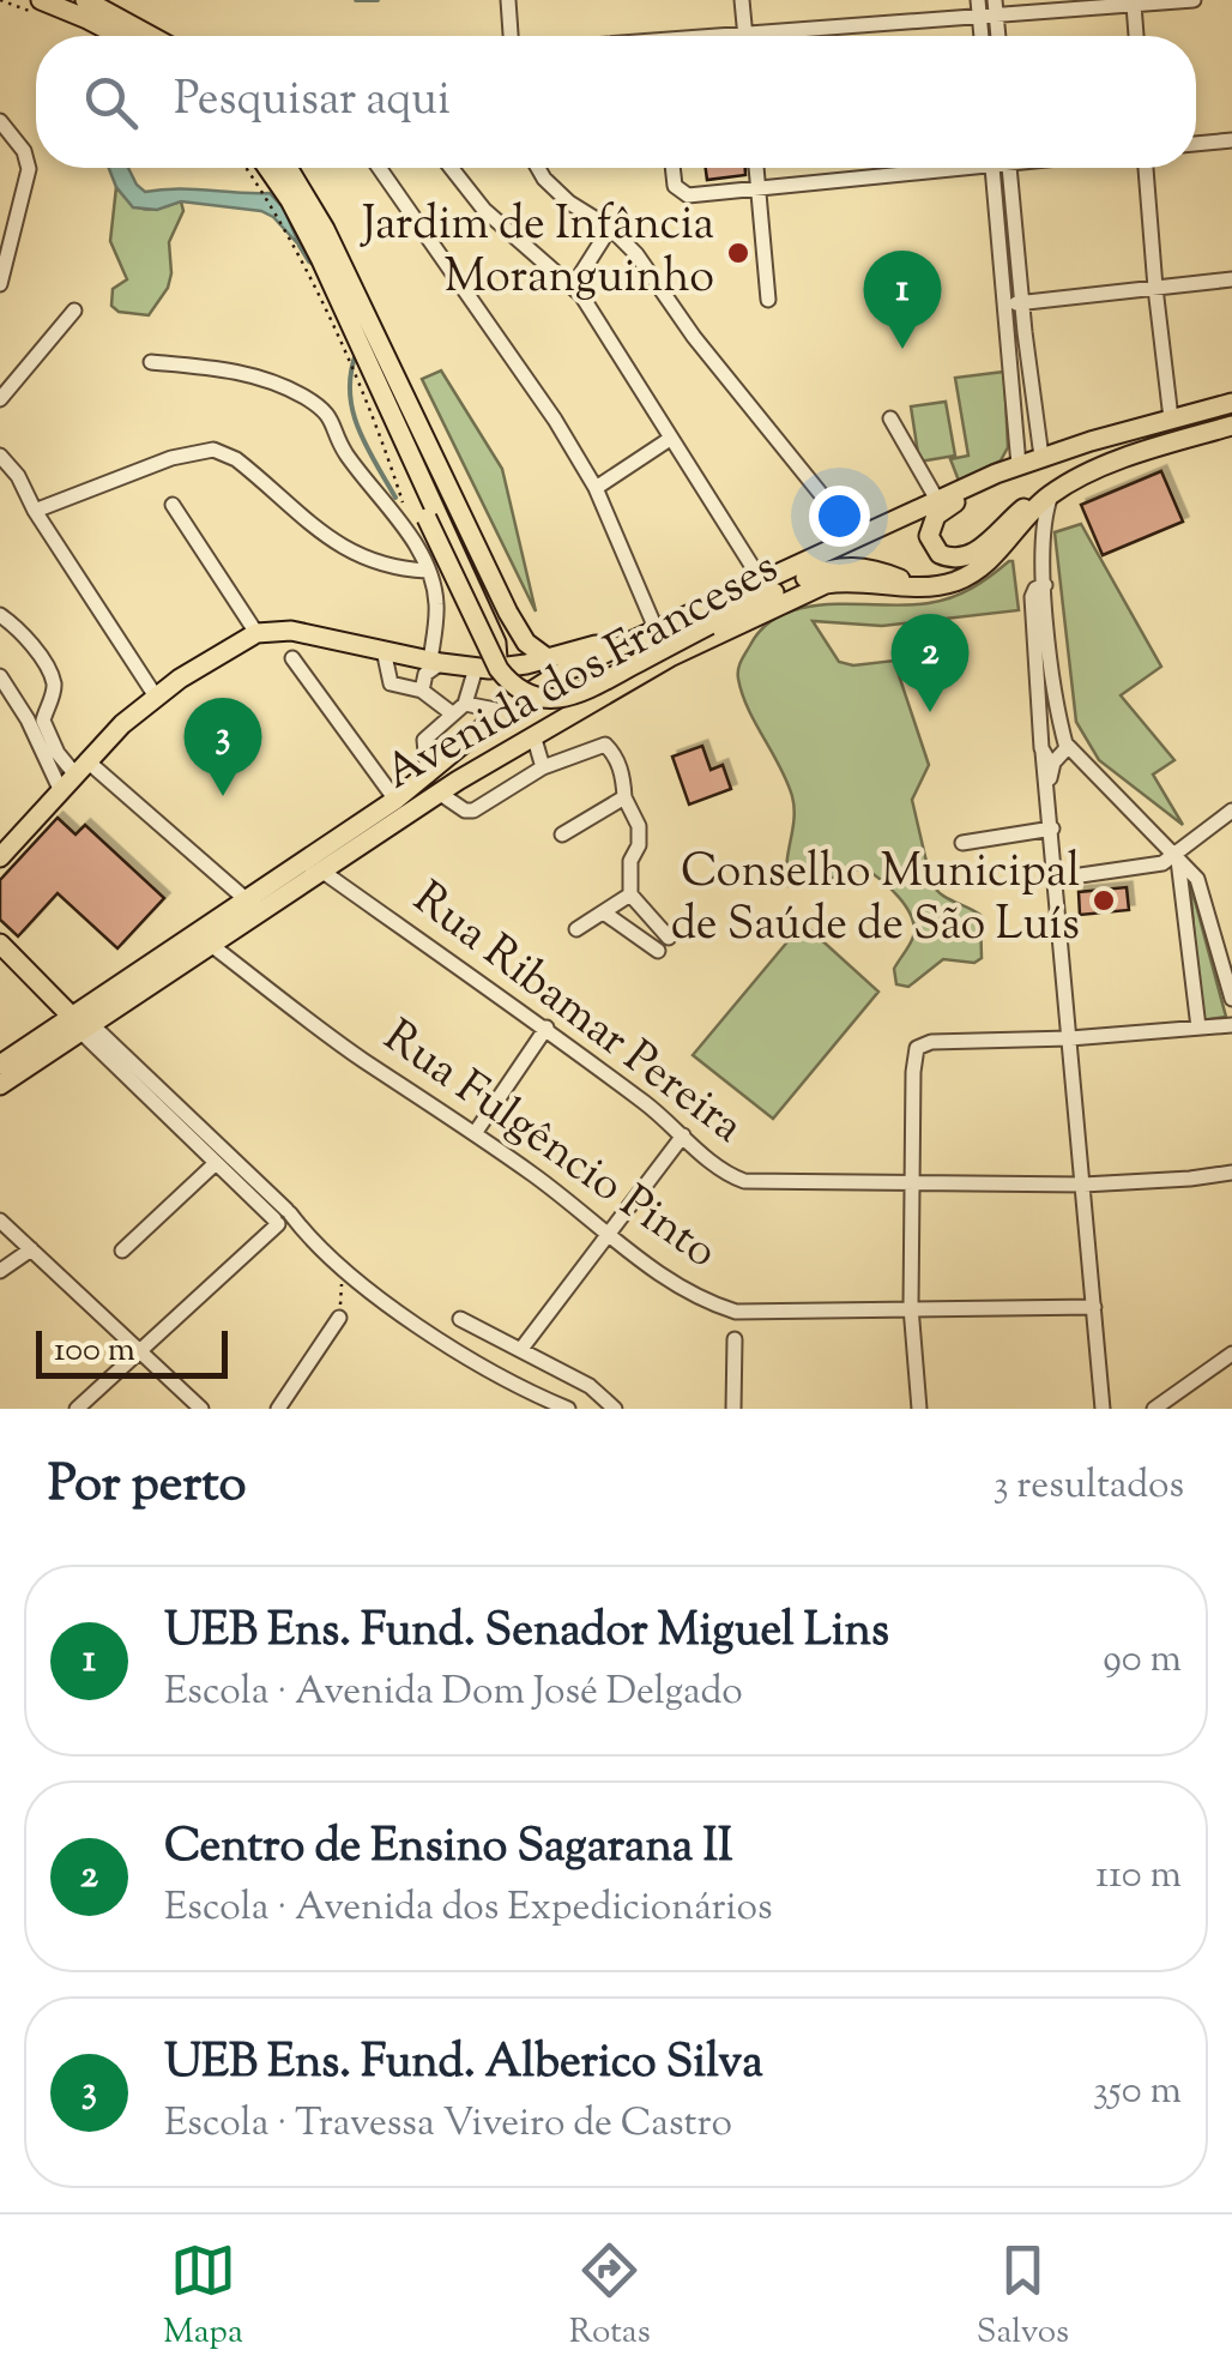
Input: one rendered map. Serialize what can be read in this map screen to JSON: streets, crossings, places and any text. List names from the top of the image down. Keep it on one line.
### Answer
{"streets":{"main road":["Avenida dos Franceses"],"street":["Rua Ribamar Pereira","Rua Fulgêncio Pinto"]},"crossings":[["Avenida dos Franceses","Rua Ribamar Pereira"],["Avenida dos Franceses","Rua Fulgêncio Pinto"]],"places":["Jardim de Infância Moranguinho","Conselho Municipal de Saúde de São Luís"],"scale_bar":"100 m","page":{"search":"Pesquisar aqui","pins":["1","2","3"],"scale":"100 m","heading":["Por perto","3 resultados"],"list":[{"mark":"1","name":"UEB Ens. Fund. Senador Miguel Lins","note":"Escola · Avenida Dom José Delgado","value":"90 m"},{"mark":"2","name":"Centro de Ensino Sagarana II","note":"Escola · Avenida dos Expedicionários","value":"110 m"},{"mark":"3","name":"UEB Ens. Fund. Alberico Silva","note":"Escola · Travessa Viveiro de Castro","value":"350 m"}],"nav":["Mapa","Rotas","Salvos"]}}
